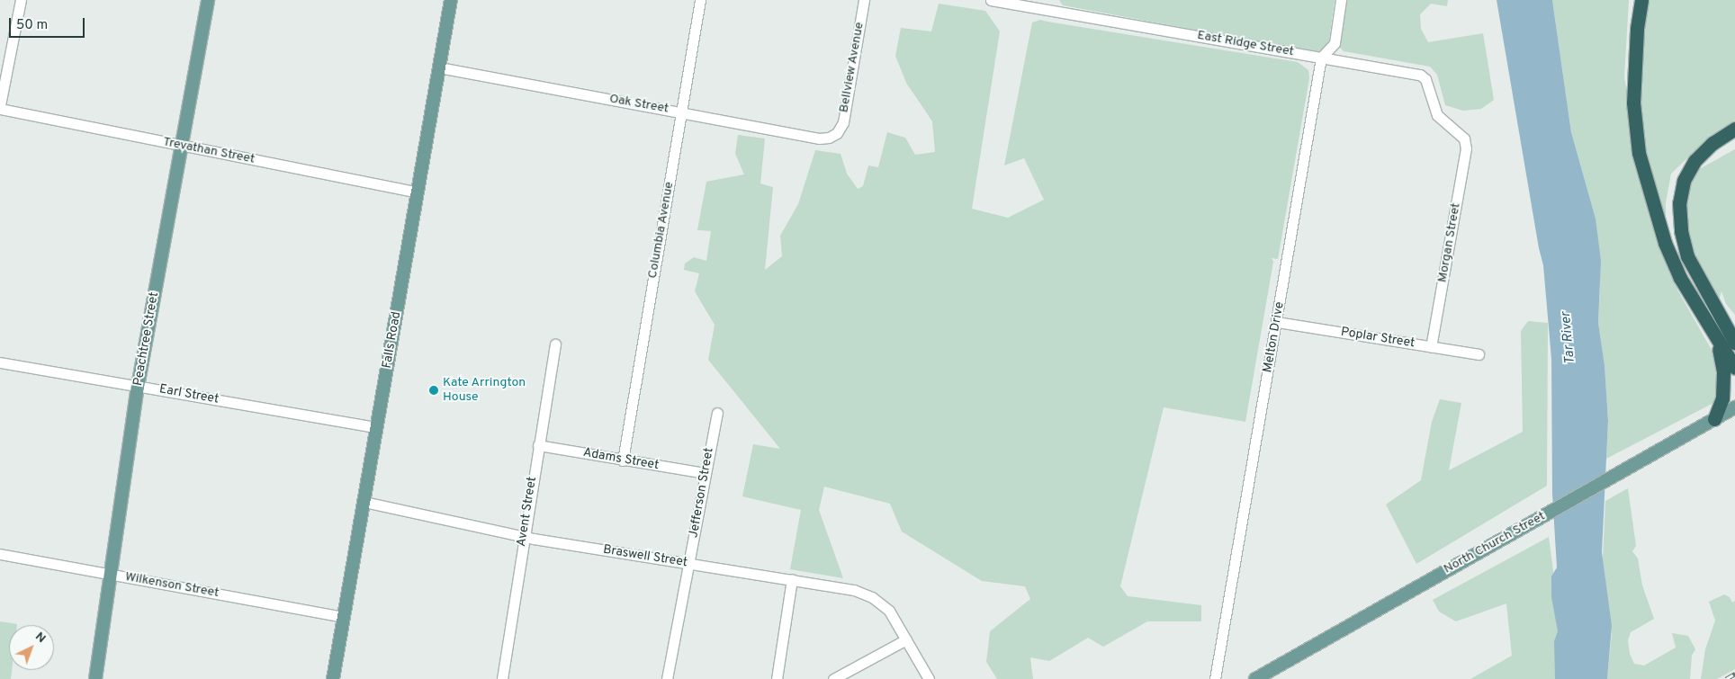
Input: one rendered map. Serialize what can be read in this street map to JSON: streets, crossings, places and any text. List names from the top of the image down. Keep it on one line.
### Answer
{"streets":{"main road":["Peachtree Street","Falls Road","North Church Street"],"street":["East Ridge Street","Bellview Avenue","Oak Street","Trevathan Street","Columbia Avenue","Morgan Street","Melton Drive","Poplar Street","Earl Street","Adams Street","Jefferson Street","Avent Street","Braswell Street","Wilkenson Street"]},"crossings":[["East Ridge Street","Morgan Street"],["East Ridge Street","Melton Drive"],["Bellview Avenue","Oak Street"],["Oak Street","Columbia Avenue"],["Oak Street","Falls Road"],["Trevathan Street","Peachtree Street"],["Trevathan Street","Falls Road"],["Columbia Avenue","Adams Street"],["Morgan Street","Poplar Street"],["Melton Drive","Poplar Street"],["Peachtree Street","Earl Street"],["Peachtree Street","Wilkenson Street"],["Falls Road","Earl Street"],["Falls Road","Braswell Street"],["Falls Road","Wilkenson Street"],["Adams Street","Jefferson Street"],["Adams Street","Avent Street"],["Jefferson Street","Braswell Street"],["Avent Street","Braswell Street"]],"water":["Tar River"],"places":["Kate Arrington House"],"scale_bar":"50 m","north":"top right"}
